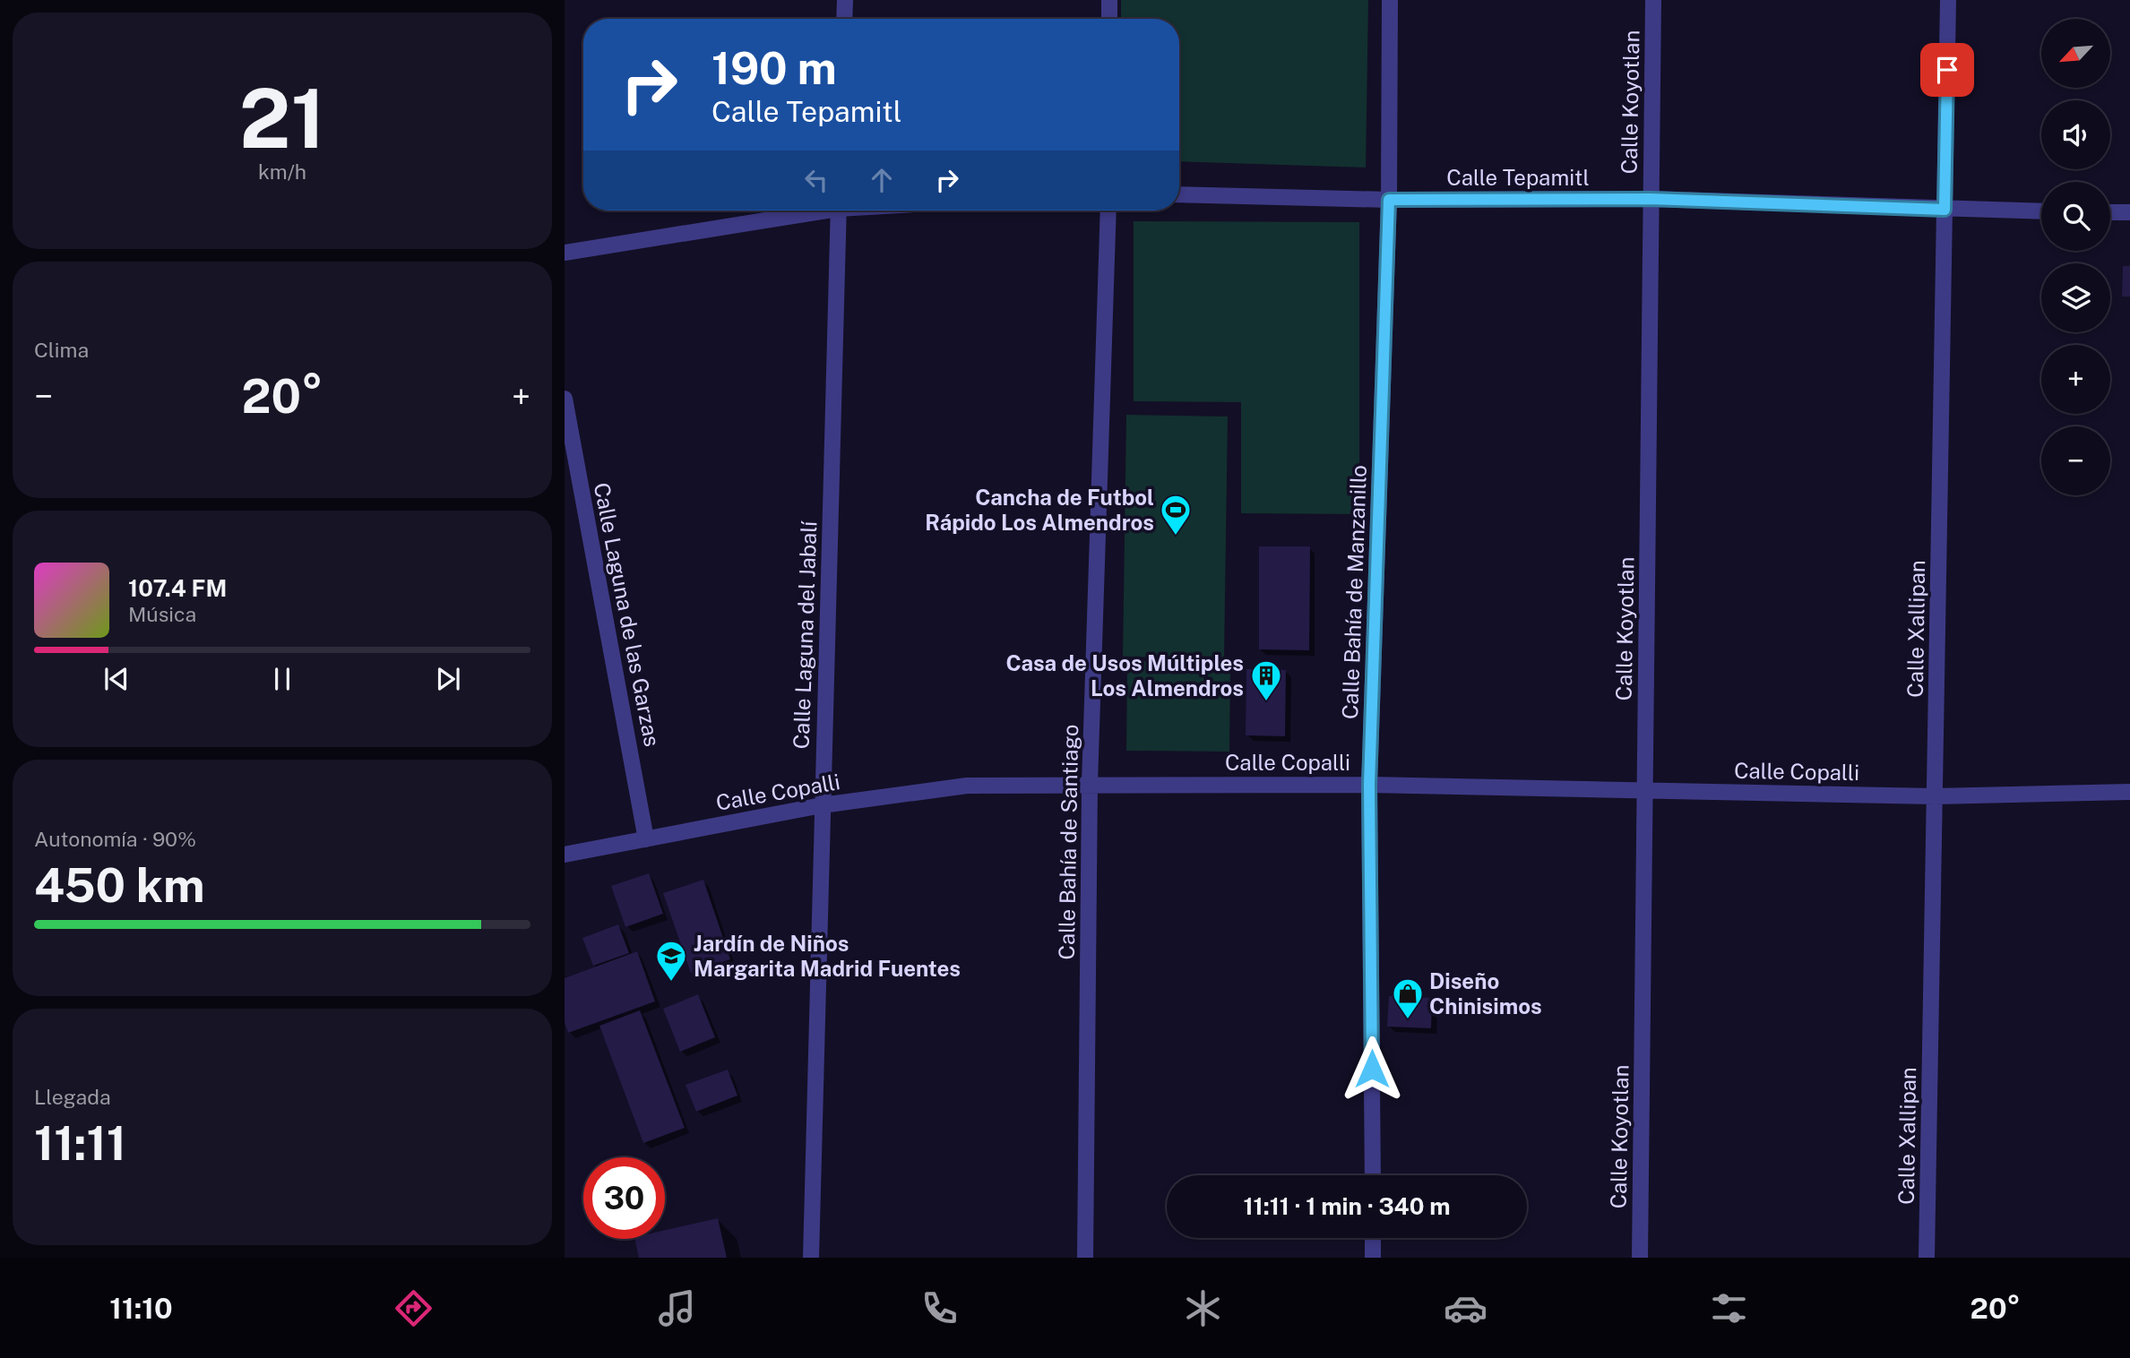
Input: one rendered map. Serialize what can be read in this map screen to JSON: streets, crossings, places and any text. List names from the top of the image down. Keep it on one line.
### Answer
{"streets":{"street":["Calle Koyotlan","Calle Tepamitl","Calle Bahía de Manzanillo","Calle Laguna de las Garzas","Calle Xallipan","Calle Laguna del Jabalí","Calle Copalli","Calle Bahía de Santiago"]},"crossings":[["Calle Koyotlan","Calle Tepamitl"],["Calle Koyotlan","Calle Copalli"],["Calle Tepamitl","Calle Bahía de Manzanillo"],["Calle Tepamitl","Calle Xallipan"],["Calle Bahía de Manzanillo","Calle Copalli"],["Calle Laguna de las Garzas","Calle Copalli"],["Calle Xallipan","Calle Copalli"],["Calle Laguna del Jabalí","Calle Copalli"],["Calle Copalli","Calle Bahía de Santiago"]],"places":{"sports":["Cancha de Futbol Rápido Los Almendros"],"building":["Casa de Usos Múltiples Los Almendros"],"school or university":["Jardín de Niños Margarita Madrid Fuentes"],"shop":["Diseño Chinisimos"]},"north":"bottom left","page":{"tile":[["21","km/h"],"Clima",["Autonomía · 90%","450 km"],["Llegada","11:11"]],"map_buttons":["+","−"],"turn":["190 m","Calle Tepamitl"],"heat":["−","20°","+"],"song":["107.4 FM","Música"],"limit":"30","trip":"11:11 · 1 min · 340 m","tabs":["11:10","20°"]}}
